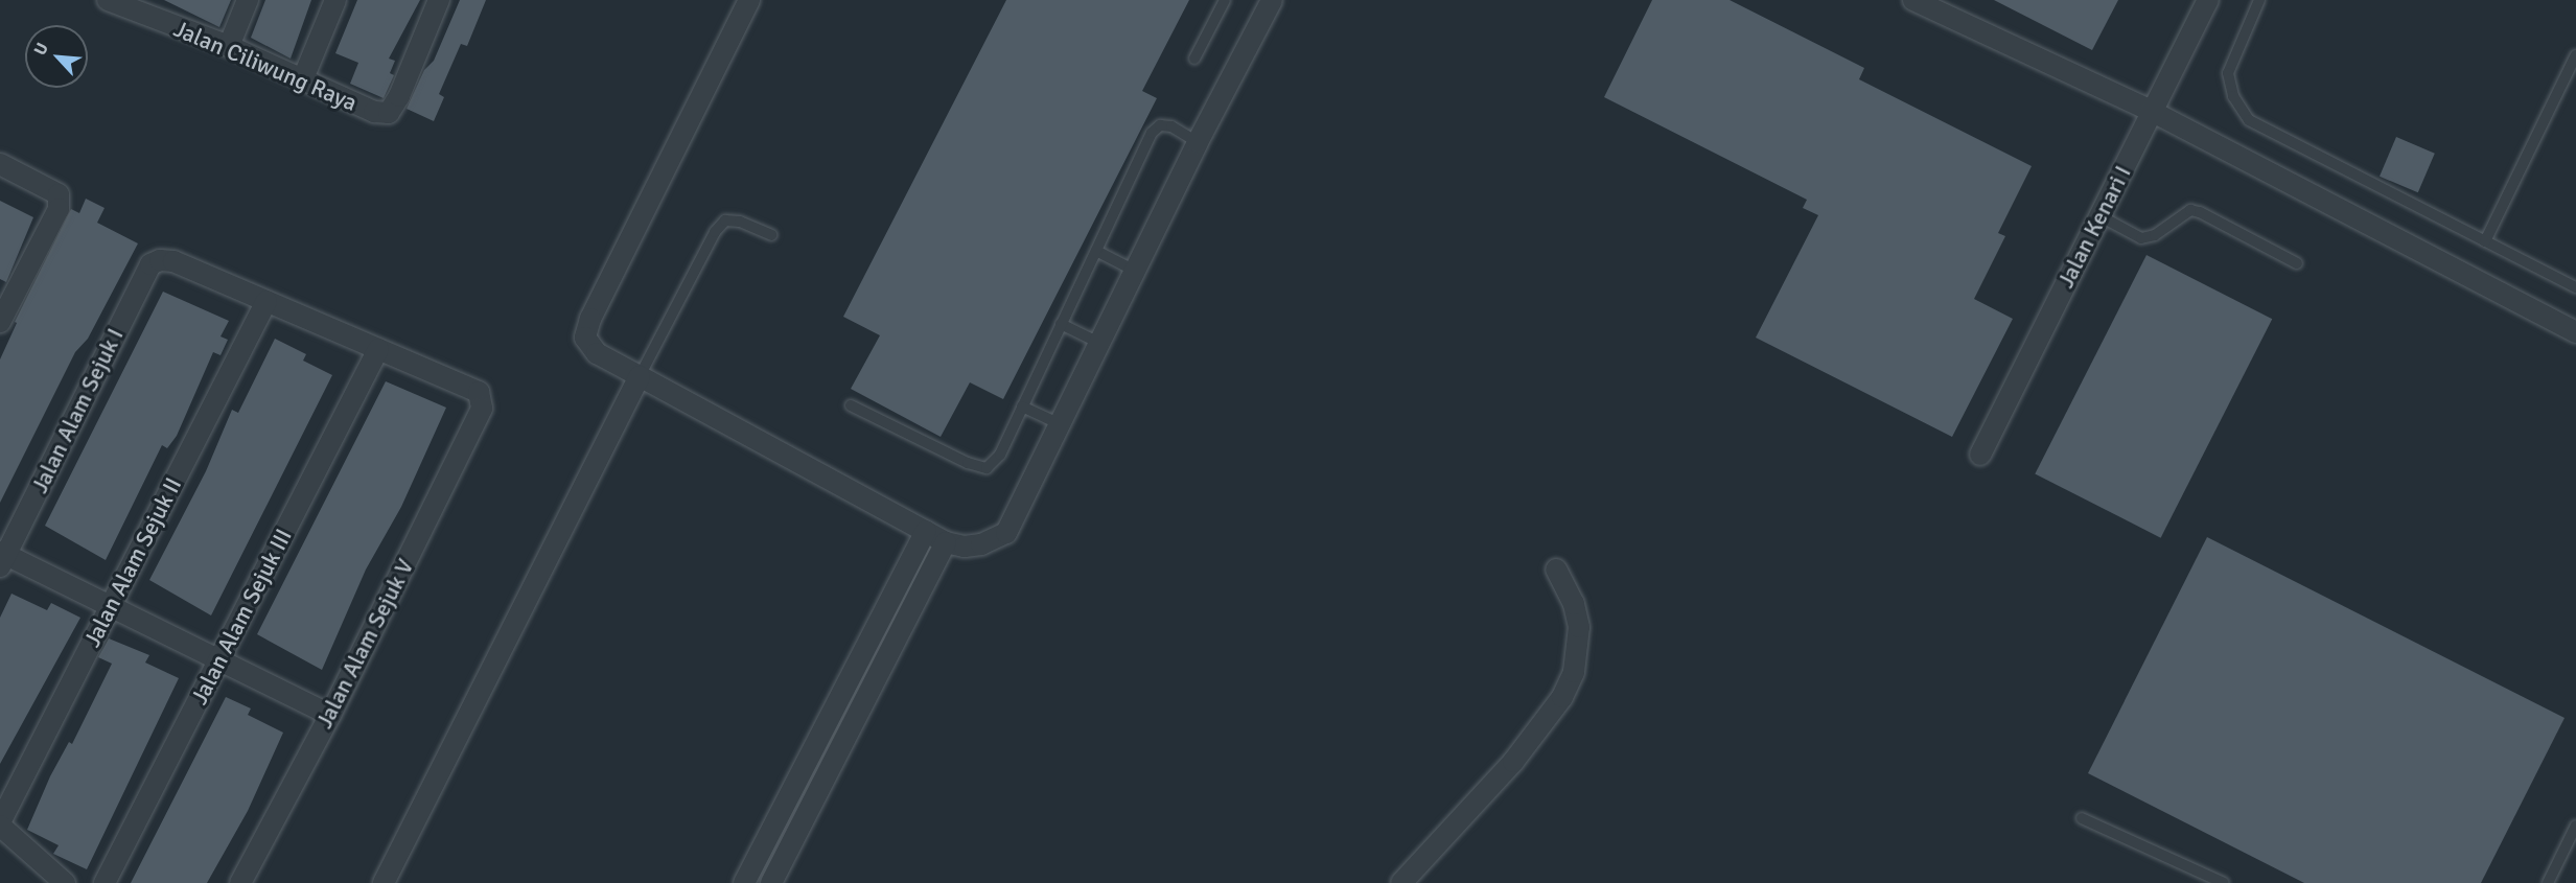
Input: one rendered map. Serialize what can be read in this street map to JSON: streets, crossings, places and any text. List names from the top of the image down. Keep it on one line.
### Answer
{"streets":{"street":["Jalan Ciliwung Raya","Jalan Kenari I","Jalan Alam Sejuk I","Jalan Alam Sejuk II","Jalan Alam Sejuk III","Jalan Alam Sejuk V"]},"crossings":[["Jalan Alam Sejuk I","Jalan Alam Sejuk II"],["Jalan Alam Sejuk III","Jalan Alam Sejuk V"]],"north":"top left"}
